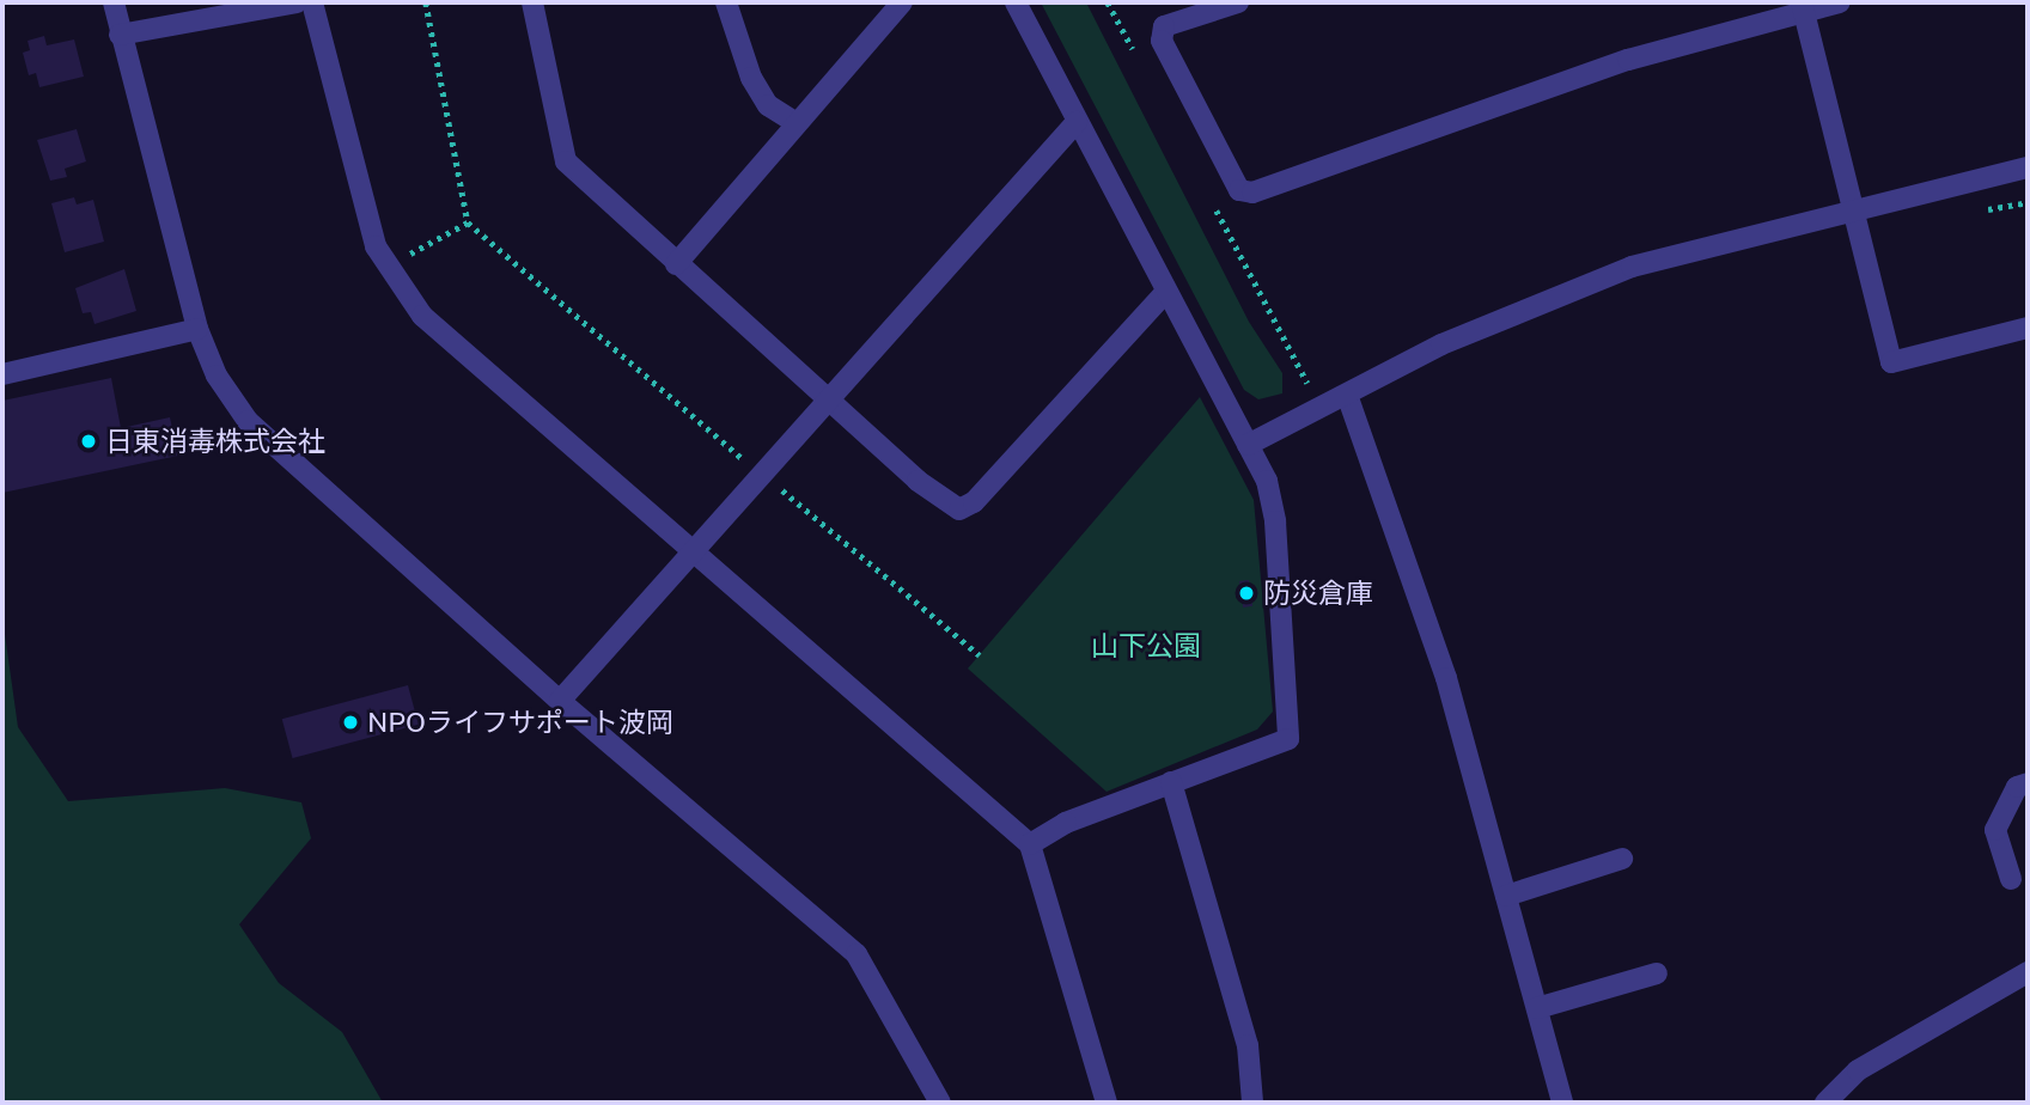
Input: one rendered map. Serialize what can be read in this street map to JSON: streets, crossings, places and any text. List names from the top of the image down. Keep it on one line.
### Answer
{"parks":["山下公園"],"places":["日東消毒株式会社","防災倉庫","NPOライフサポート波岡"]}
